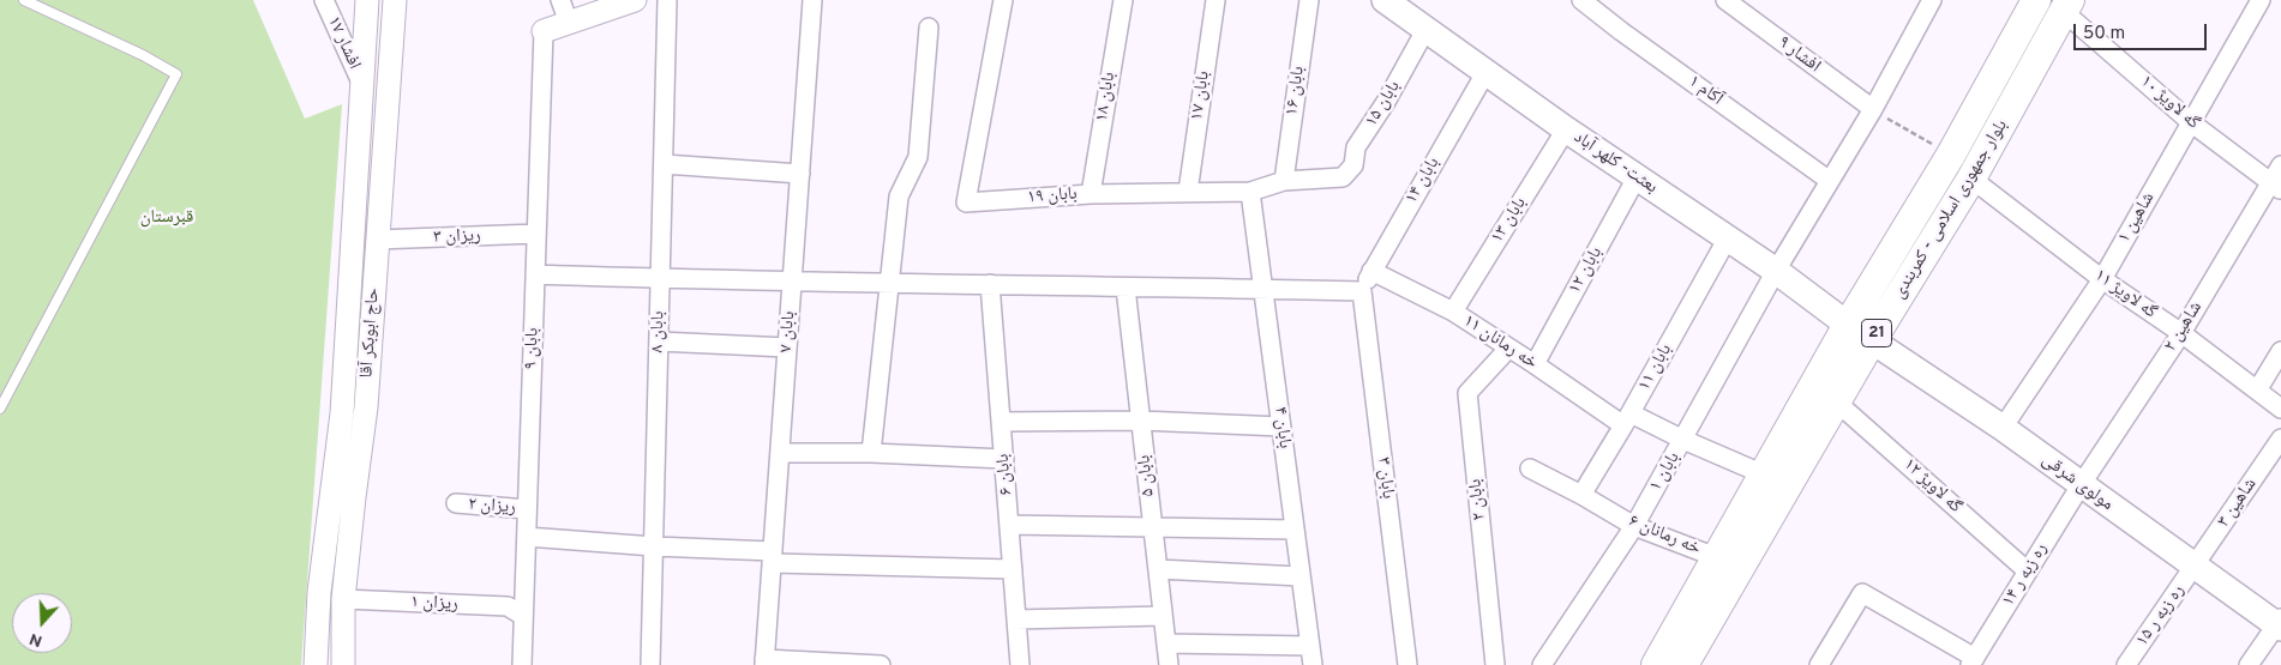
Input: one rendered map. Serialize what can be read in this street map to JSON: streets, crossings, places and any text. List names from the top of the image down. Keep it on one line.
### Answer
{"streets":{"main road":["بعثت- کلهر آباد","بلوار جمهوری اسلامی - کمربندی","21","مولوی شرقی"],"street":["افشار ۱۷","افشار ۹","بابان ۱۶","آکام ۱","بابان ۱۷","بابان ۱۸","گه لاویژ ۱۰","بابان ۱۵","بابان ۱۴","بابان ۱۹","شاهین ۱","بابان ۱۳","۳ ریزان","بابان ۱۲","گه لاویژ ۱۱","شاهین ۲","بابان ۸","بابان ۷","حاج ابوبکر آقا","خه رمانان ۱۱","بابان ۹","بابان ۱۱","بابان ۴","بابان ۱","بابان ۶","بابان ۵","بابان ۳","گه لاویژ ۱۲","بابان ۲","شاهین ۳","ریزان ۲","خه رمانان ۶","ره زبه ر ۱۴","ریزان ۱","ره زبه ر ۱۵"]},"crossings":[["افشار ۱۷","حاج ابوبکر آقا"],["افشار ۹","بابان ۱"],["بابان ۱۶","بابان ۱۹"],["آکام ۱","بابان ۱"],["بابان ۱۷","بابان ۱۹"],["بابان ۱۸","بابان ۱۹"],["گه لاویژ ۱۰","بلوار جمهوری اسلامی - کمربندی"],["گه لاویژ ۱۰","شاهین ۱"],["گه لاویژ ۱۰","شاهین ۲"],["بابان ۱۵","بعثت- کلهر آباد"],["بابان ۱۵","بابان ۱۹"],["بعثت- کلهر آباد","بابان ۱۴"],["بعثت- کلهر آباد","بلوار جمهوری اسلامی - کمربندی"],["بعثت- کلهر آباد","بابان ۱۳"],["بعثت- کلهر آباد","بابان ۱۲"],["بعثت- کلهر آباد","بابان ۱۱"],["بعثت- کلهر آباد","بابان ۱"],["بعثت- کلهر آباد","مولوی شرقی"],["بابان ۱۴","خه رمانان ۱۱"],["بابان ۱۴","بابان ۳"],["بابان ۱۹","بابان ۴"],["بلوار جمهوری اسلامی - کمربندی","گه لاویژ ۱۱"],["بلوار جمهوری اسلامی - کمربندی","خه رمانان ۱۱"],["بلوار جمهوری اسلامی - کمربندی","مولوی شرقی"],["بلوار جمهوری اسلامی - کمربندی","گه لاویژ ۱۲"],["بلوار جمهوری اسلامی - کمربندی","خه رمانان ۶"],["شاهین ۱","گه لاویژ ۱۱"],["شاهین ۱","مولوی شرقی"],["بابان ۱۳","خه رمانان ۱۱"],["۳ ریزان","حاج ابوبکر آقا"],["۳ ریزان","بابان ۹"],["بابان ۱۲","خه رمانان ۱۱"],["گه لاویژ ۱۱","شاهین ۲"],["شاهین ۲","مولوی شرقی"],["شاهین ۲","ره زبه ر ۱۴"],["حاج ابوبکر آقا","ریزان ۱"],["خه رمانان ۱۱","بابان ۱۱"],["خه رمانان ۱۱","بابان ۱"],["خه رمانان ۱۱","بابان ۲"],["بابان ۹","ریزان ۲"],["بابان ۹","ریزان ۱"],["بابان ۱۱","خه رمانان ۶"],["بابان ۱","خه رمانان ۶"],["مولوی شرقی","شاهین ۳"],["مولوی شرقی","ره زبه ر ۱۴"],["مولوی شرقی","ره زبه ر ۱۵"],["گه لاویژ ۱۲","ره زبه ر ۱۴"],["شاهین ۳","ره زبه ر ۱۵"]],"parks":["قبرستان"],"scale_bar":"50 m","north":"bottom"}
